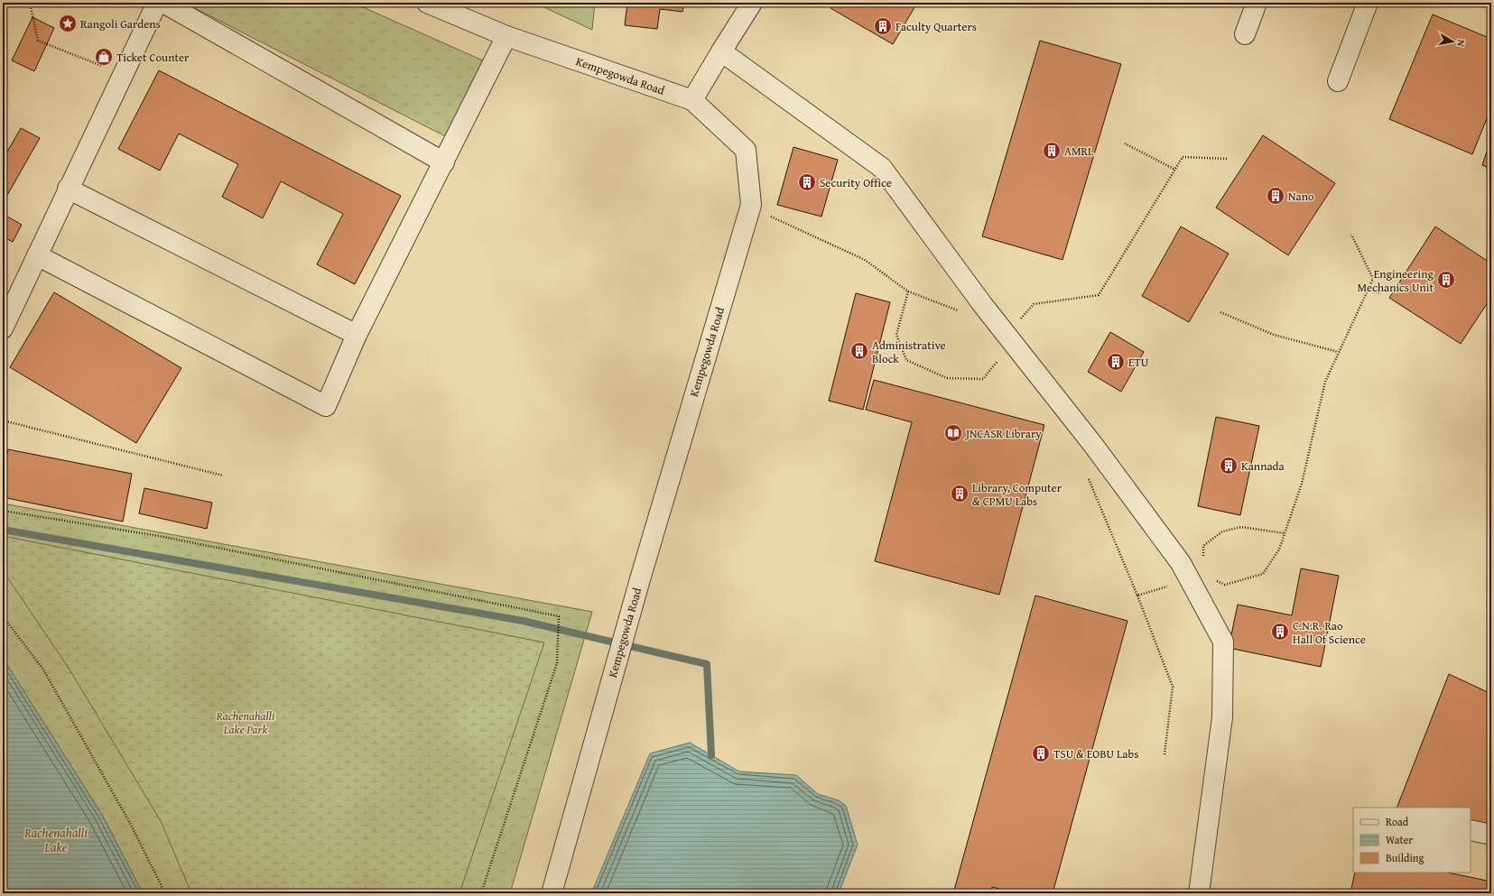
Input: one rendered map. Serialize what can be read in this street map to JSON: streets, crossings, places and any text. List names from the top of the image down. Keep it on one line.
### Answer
{"streets":{"street":["Kempegowda Road"]},"water":["Rachenahalli Lake"],"parks":["Rachenahalli Lake Park"],"places":{"place":["Rangoli Gardens"],"building":["Faculty Quarters","AMRL","Security Office","Nano","Engineering Mechanics Unit","Administrative Block","ETU","Kannada","Library, Computer & CPMU Labs","C.N.R. Rao Hall Of Science","TSU & EOBU Labs"],"shop":["Ticket Counter"],"library":["JNCASR Library"]},"legend":["Road","Water","Building"],"north":"right"}
